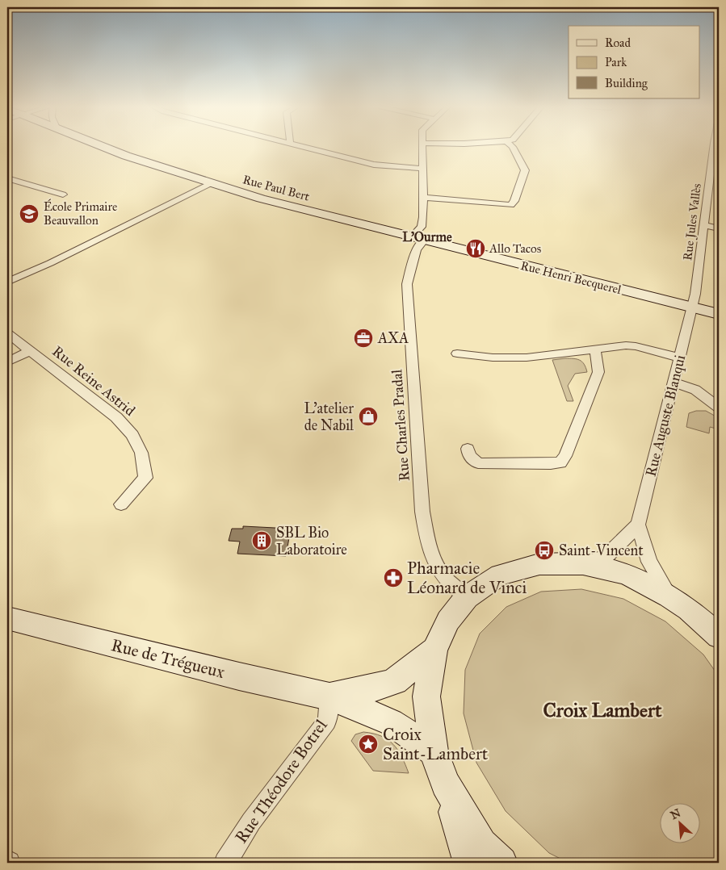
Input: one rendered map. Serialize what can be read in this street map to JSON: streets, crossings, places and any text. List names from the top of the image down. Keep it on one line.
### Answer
{"streets":{"main road":["Rue Paul Bert","Rue Henri Becquerel","Rue de Trégueux"],"street":["Rue Jules Vallès","Rue Reine Astrid","Rue Auguste Blanqui","Rue Charles Pradal","Rue Théodore Botrel"]},"crossings":[["Rue Paul Bert","Rue Henri Becquerel"],["Rue Paul Bert","Rue Charles Pradal"],["Rue Jules Vallès","Rue Henri Becquerel"],["Rue Jules Vallès","Rue Auguste Blanqui"],["Rue Henri Becquerel","Rue Auguste Blanqui"],["Rue Henri Becquerel","Rue Charles Pradal"],["Rue de Trégueux","Rue Théodore Botrel"]],"districts":["L'Ourme","Croix Lambert"],"places":{"school or university":["École Primaire Beauvallon"],"restaurant":["Allo Tacos"],"office":["AXA"],"shop":["L'atelier de Nabil"],"building":["SBL Bio Laboratoire"],"bus stop":["Saint-Vincent"],"pharmacy":["Pharmacie Léonard de Vinci"],"place":["Croix Saint-Lambert"]},"legend":["Road","Park","Building"],"north":"top left"}
